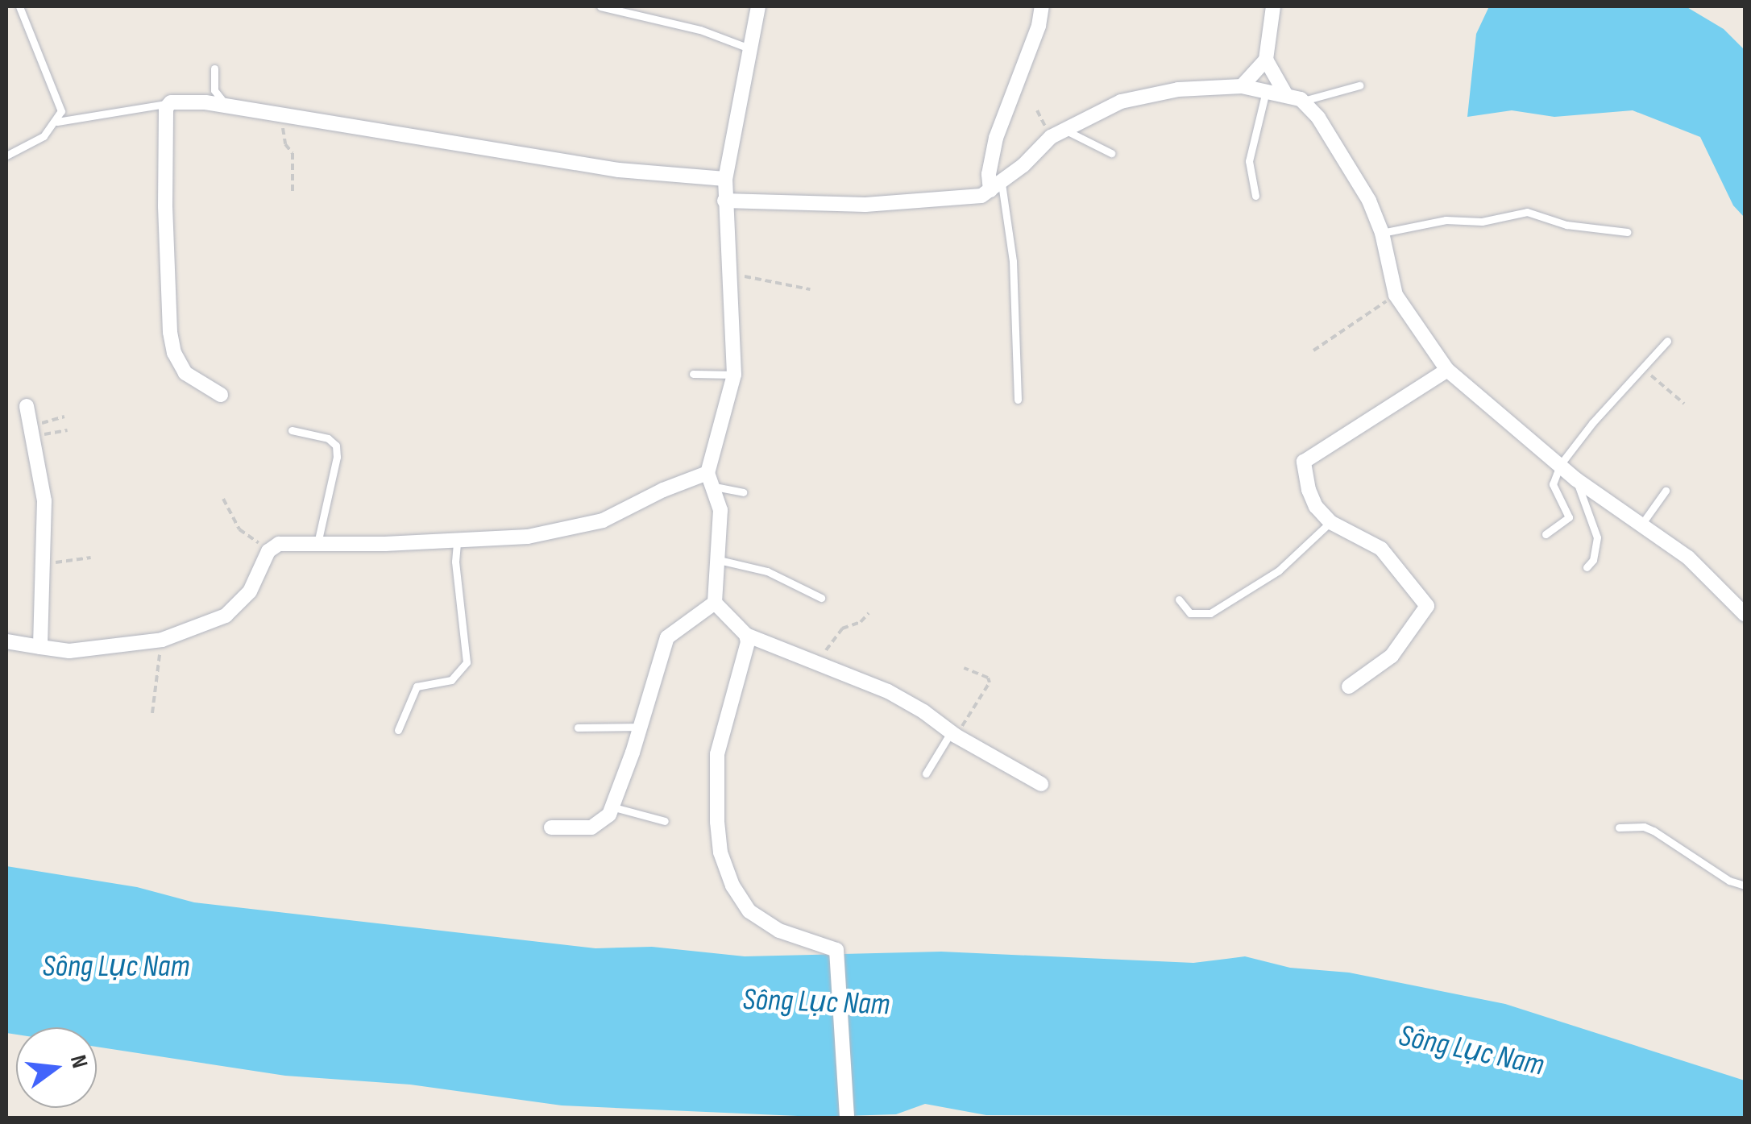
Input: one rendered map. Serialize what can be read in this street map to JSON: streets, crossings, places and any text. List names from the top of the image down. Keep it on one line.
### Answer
{"water":["Sông Lục Nam"],"north":"right"}
